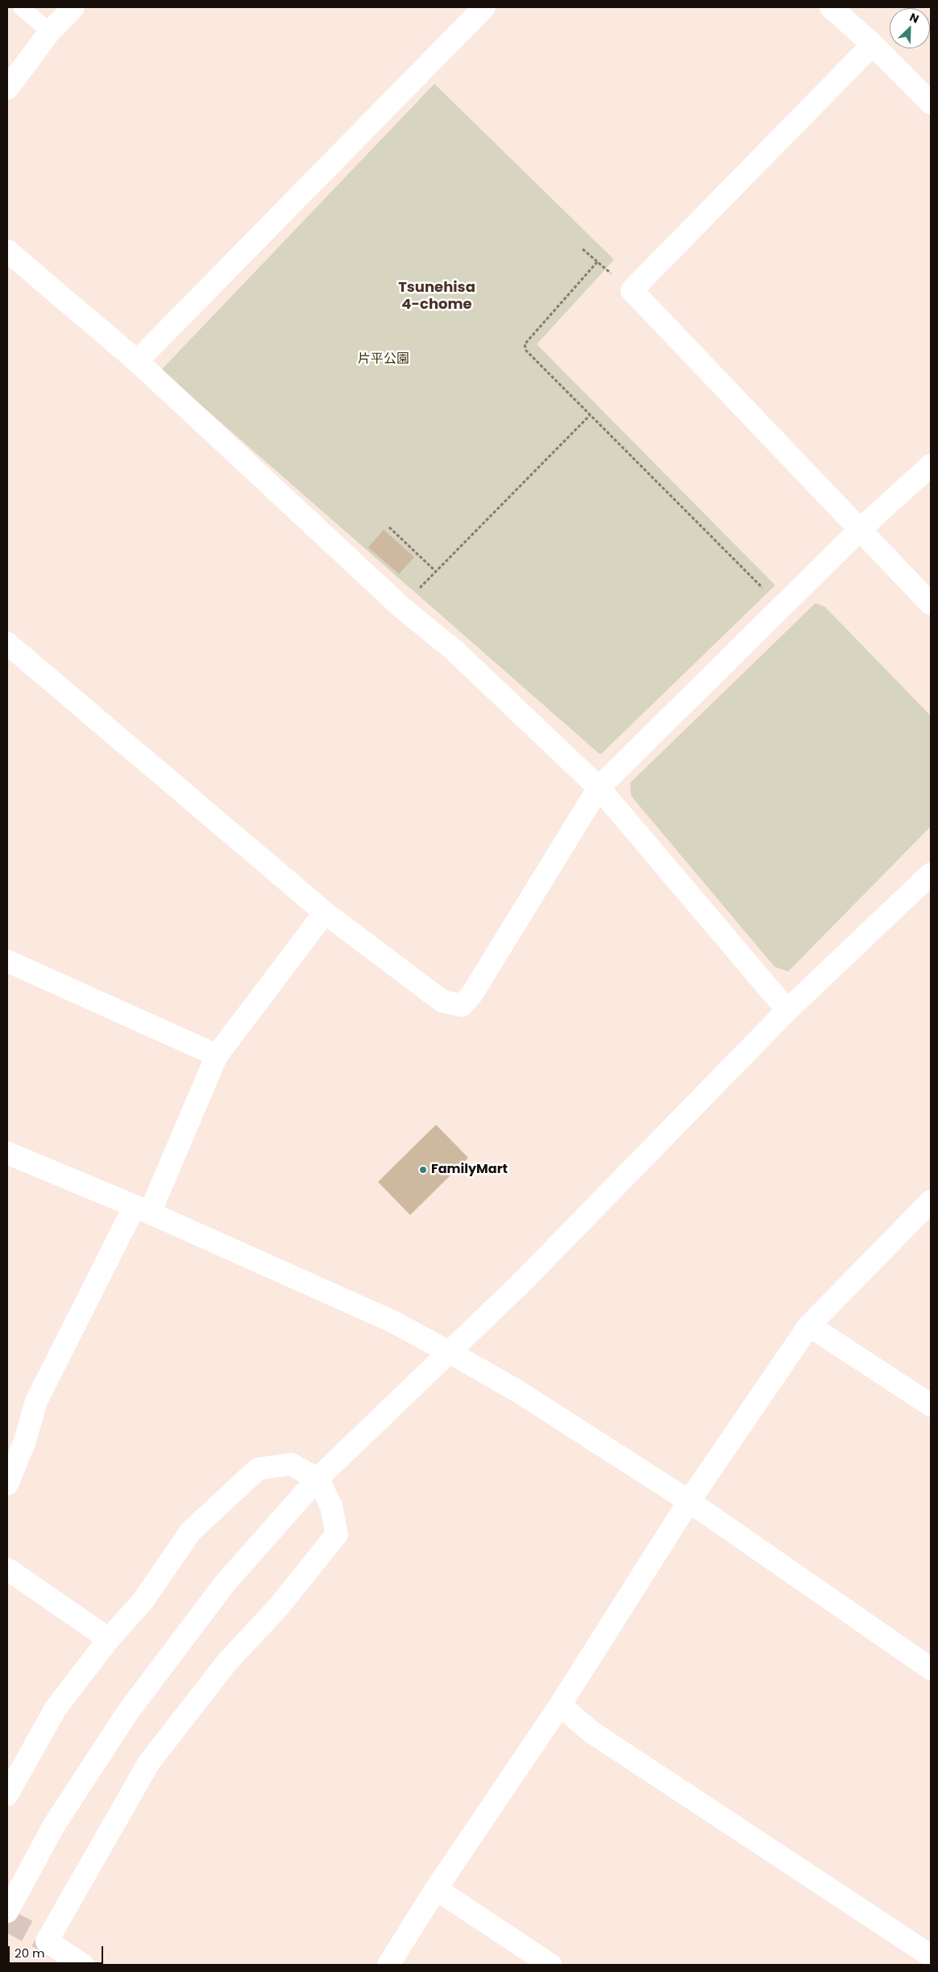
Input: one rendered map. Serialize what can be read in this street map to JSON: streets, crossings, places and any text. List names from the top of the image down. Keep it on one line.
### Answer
{"districts":["Tsunehisa 4-chome"],"parks":["片平公園"],"places":["FamilyMart"],"scale_bar":"20 m","north":"top right"}
